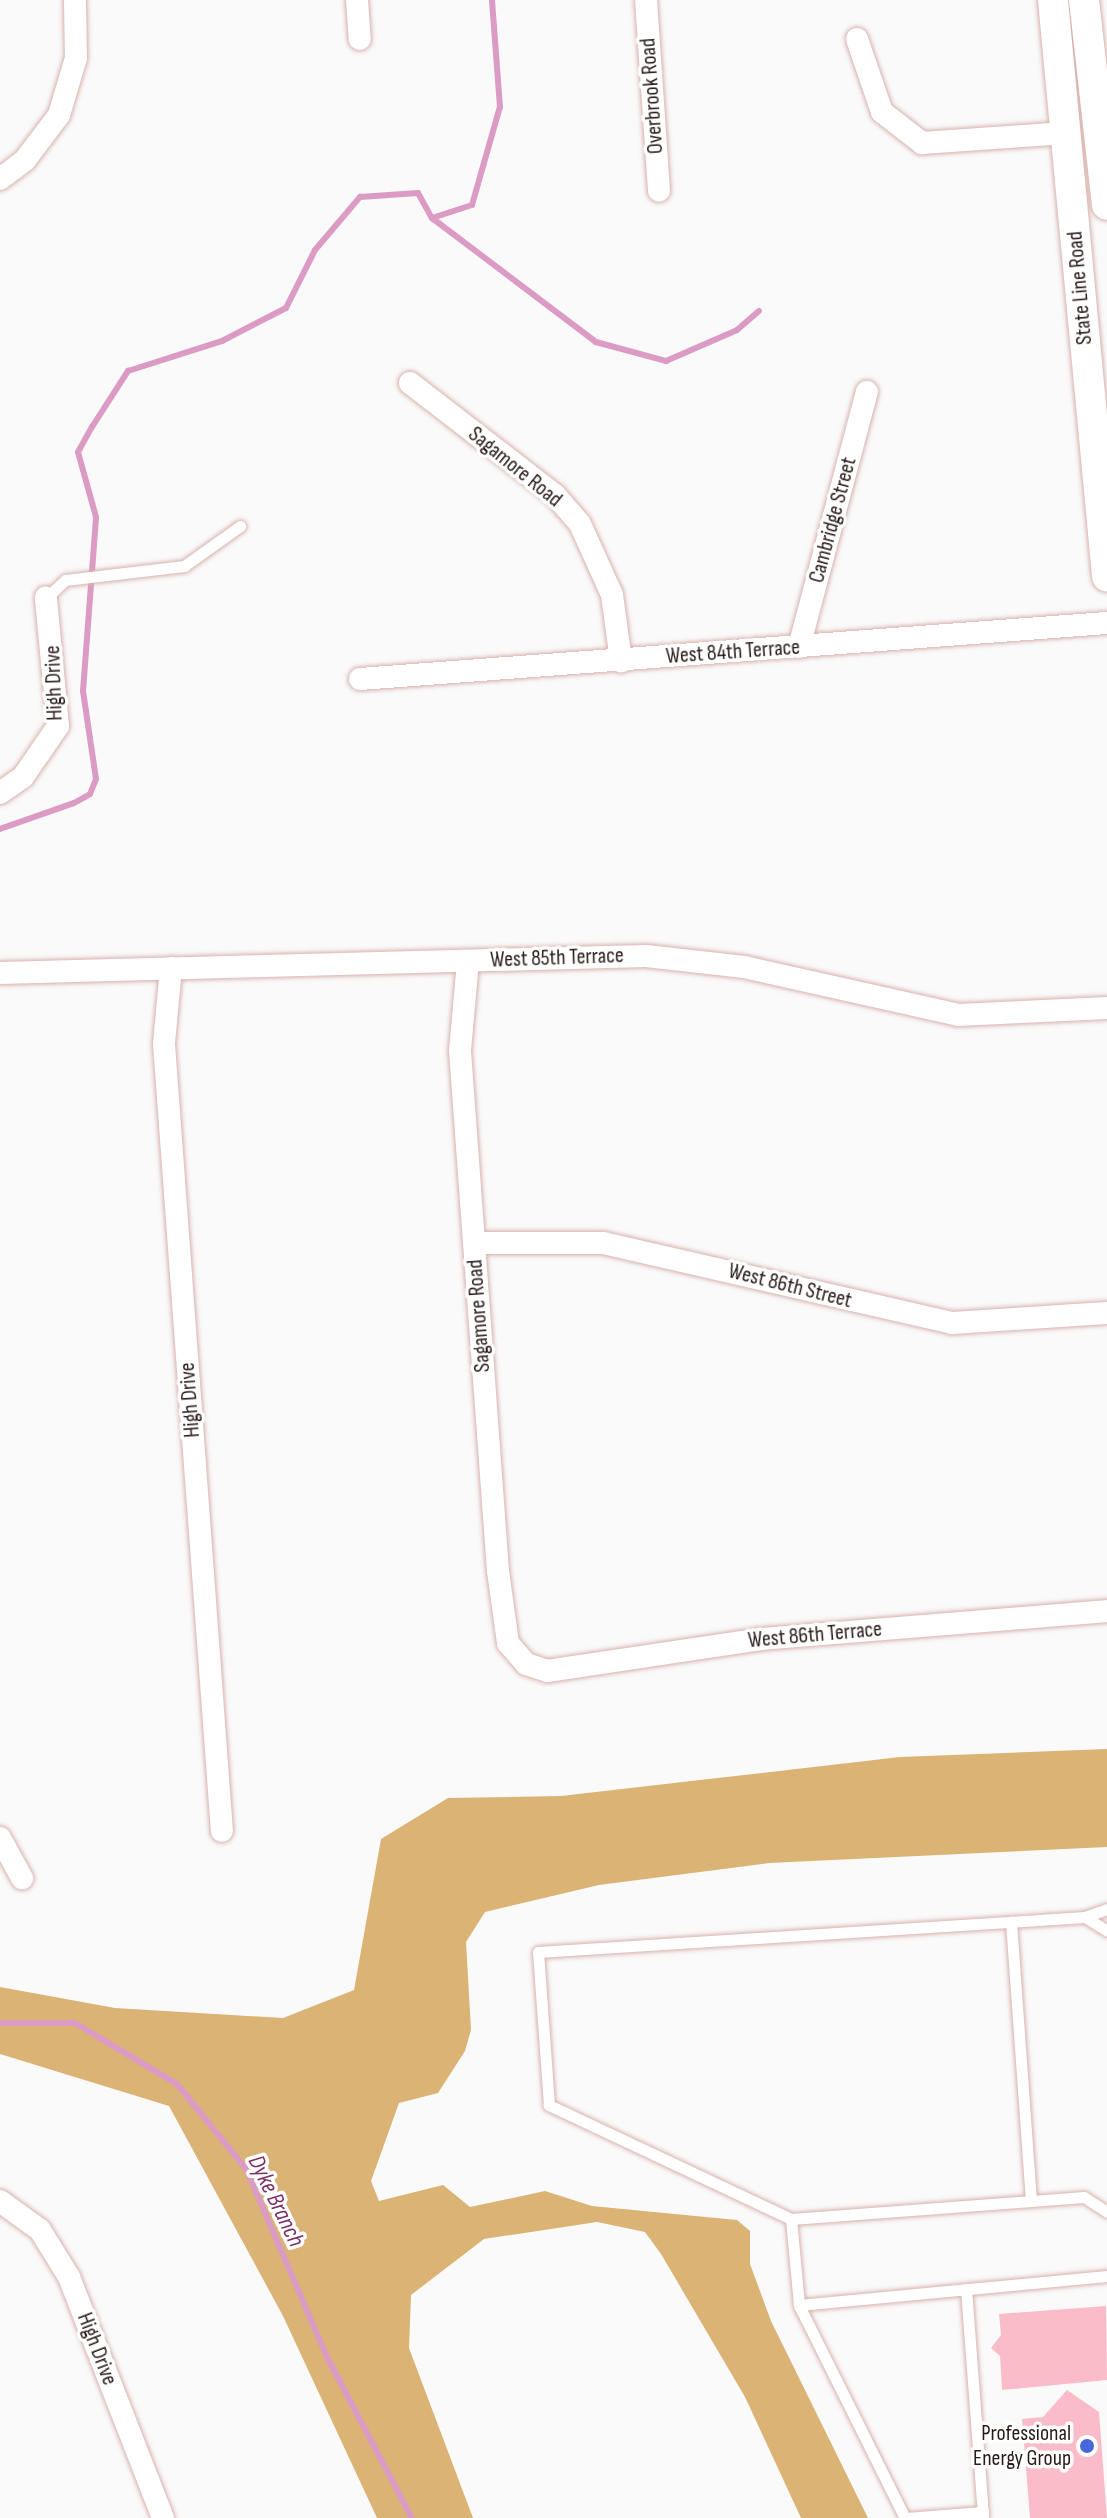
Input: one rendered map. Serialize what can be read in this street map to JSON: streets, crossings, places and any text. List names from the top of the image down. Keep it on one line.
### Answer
{"streets":{"main road":["State Line Road"],"street":["Overbrook Road","Sagamore Road","Cambridge Street","West 84th Terrace","High Drive","West 85th Terrace","West 86th Street","West 86th Terrace"]},"crossings":[["Sagamore Road","West 84th Terrace"],["Sagamore Road","West 85th Terrace"],["Sagamore Road","West 86th Street"],["Sagamore Road","West 86th Terrace"],["Cambridge Street","West 84th Terrace"],["High Drive","West 85th Terrace"]],"water":["Dyke Branch"],"places":["Professional Energy Group"]}
